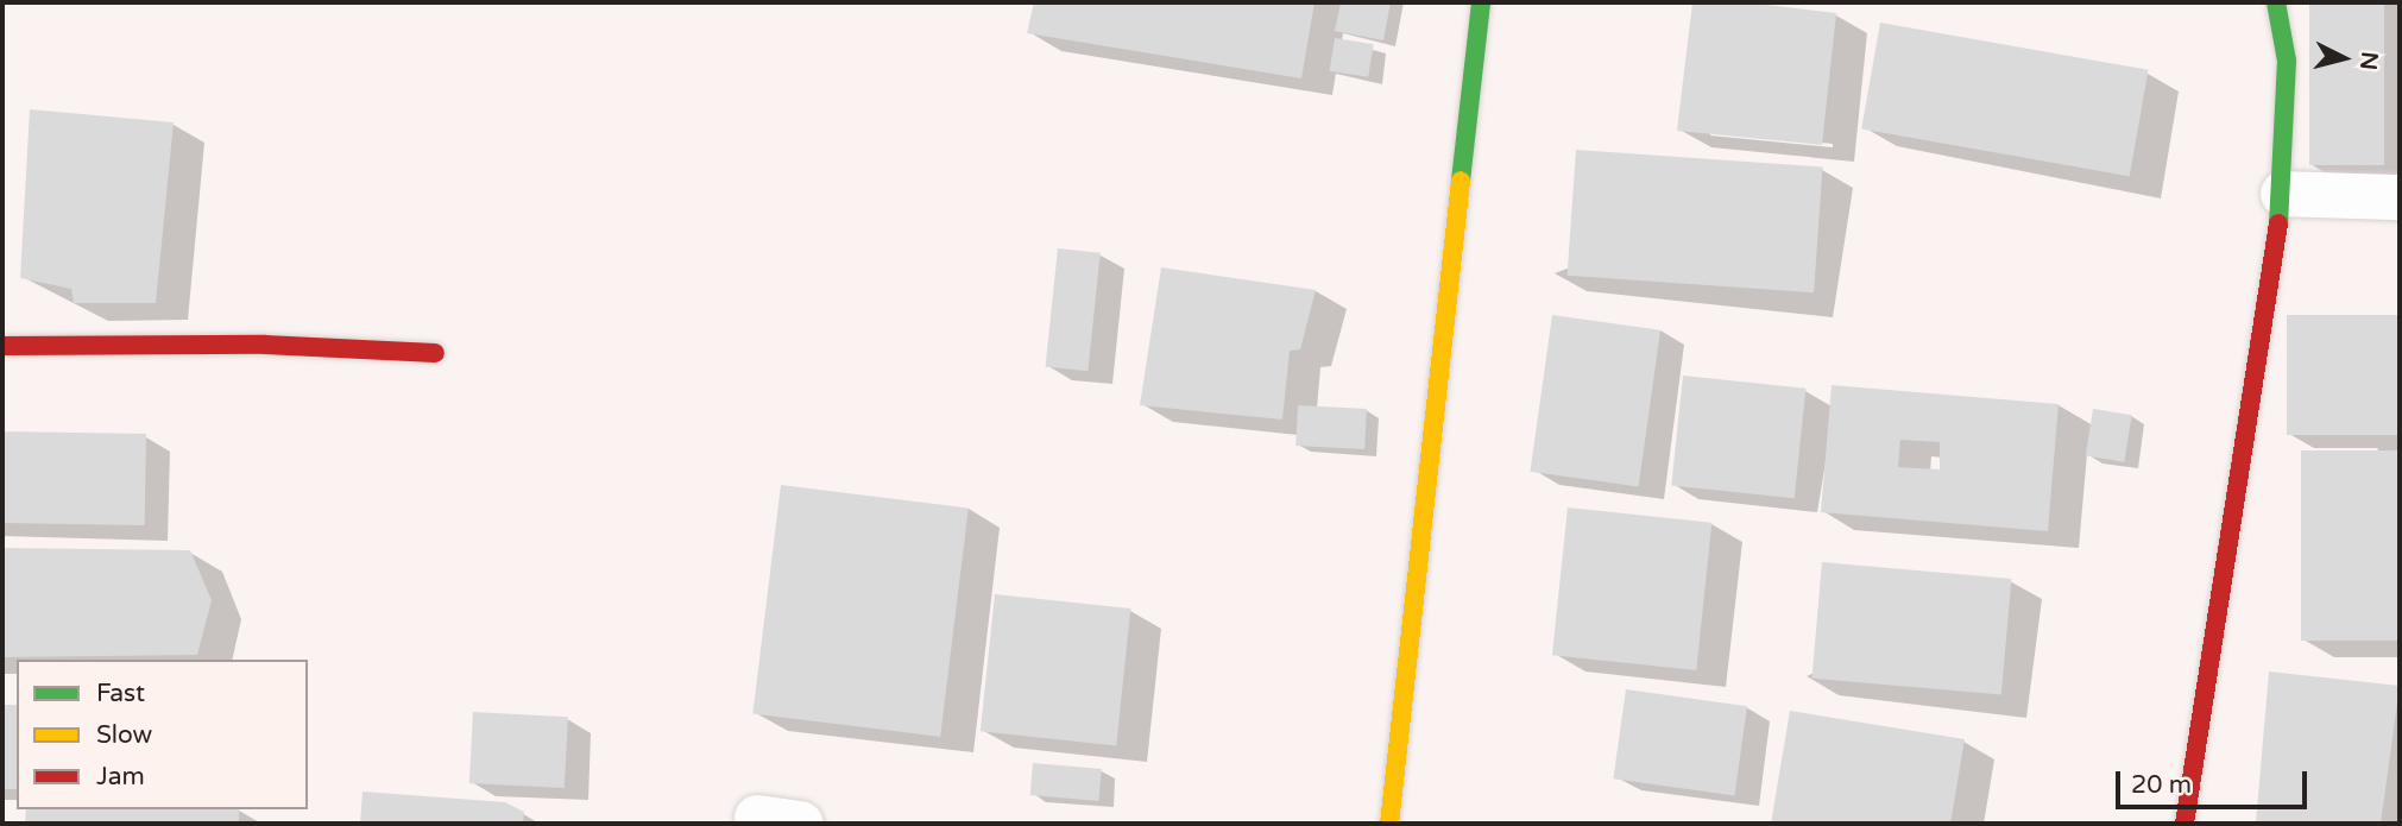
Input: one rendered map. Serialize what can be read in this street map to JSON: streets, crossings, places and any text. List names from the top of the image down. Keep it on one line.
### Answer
{"legend":["Fast","Slow","Jam"],"scale_bar":"20 m","north":"right"}
